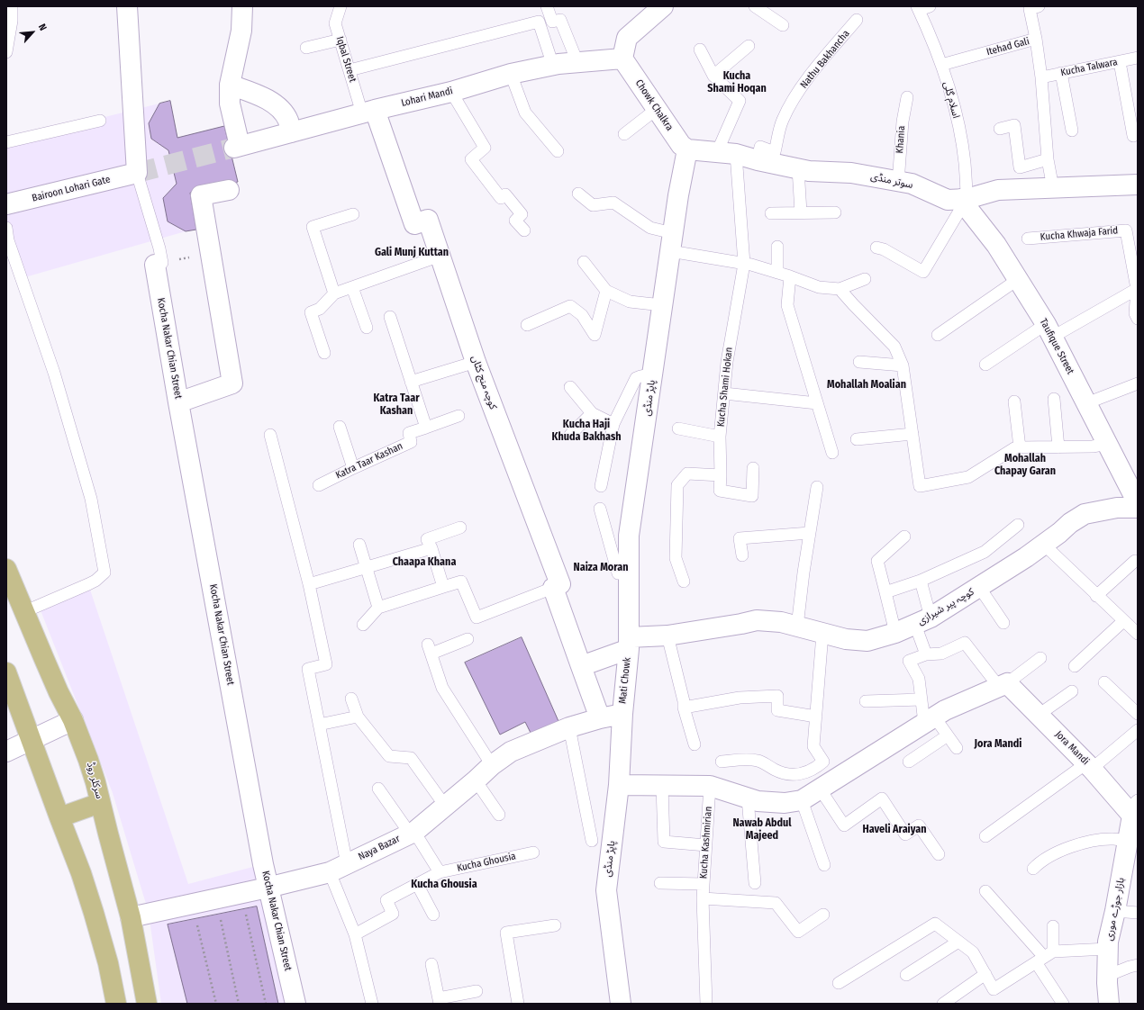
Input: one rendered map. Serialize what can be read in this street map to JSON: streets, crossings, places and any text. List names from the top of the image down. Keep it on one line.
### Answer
{"streets":{"main road":["سرکلر روڈ"],"street":["Lohari Mandi","Chowk Chalkra","سوتر منڈی","Bairoon Lohari Gate","Taufique Street","Kocha Nakar Chian Street","کوچہ منج کٹاں","پاپڑ منڈی","کوچہ پیر شیرازی","Mati Chowk","Jora Mandi","Naya Bazar","بازار جوڑے موری"],"lane":["Itehad Gali","Iqbal Street","Nathu Bakhancha","Kucha Talwara","اسلام گلی","Khania","Kucha Khwaja Farid","Kucha Shami Hokan","Katra Taar Kashan","Kucha Kashmirian","Kucha Ghousia"]},"crossings":[["Itehad Gali","اسلام گلی"],["Iqbal Street","Lohari Mandi"],["Iqbal Street","کوچہ منج کٹاں"],["Nathu Bakhancha","سوتر منڈی"],["Lohari Mandi","Chowk Chalkra"],["Lohari Mandi","کوچہ منج کٹاں"],["اسلام گلی","سوتر منڈی"],["اسلام گلی","Taufique Street"],["Chowk Chalkra","سوتر منڈی"],["Chowk Chalkra","پاپڑ منڈی"],["Khania","سوتر منڈی"],["سوتر منڈی","Taufique Street"],["سوتر منڈی","Kucha Shami Hokan"],["سوتر منڈی","پاپڑ منڈی"],["Kocha Nakar Chian Street","Naya Bazar"],["پاپڑ منڈی","کوچہ پیر شیرازی"],["پاپڑ منڈی","Mati Chowk"],["کوچہ پیر شیرازی","Mati Chowk"],["Mati Chowk","Naya Bazar"],["Jora Mandi","بازار جوڑے موری"],["سرکلر روڈ","Naya Bazar"]],"districts":["Kucha Shami Hoqan","Gali Munj Kuttan","Mohallah Moalian","Katra Taar Kashan","Kucha Haji Khuda Bakhash","Mohallah Chapay Garan","Chaapa Khana","Naiza Moran","Jora Mandi","Nawab Abdul Majeed","Haveli Araiyan","Kucha Ghousia"],"north":"top right"}
